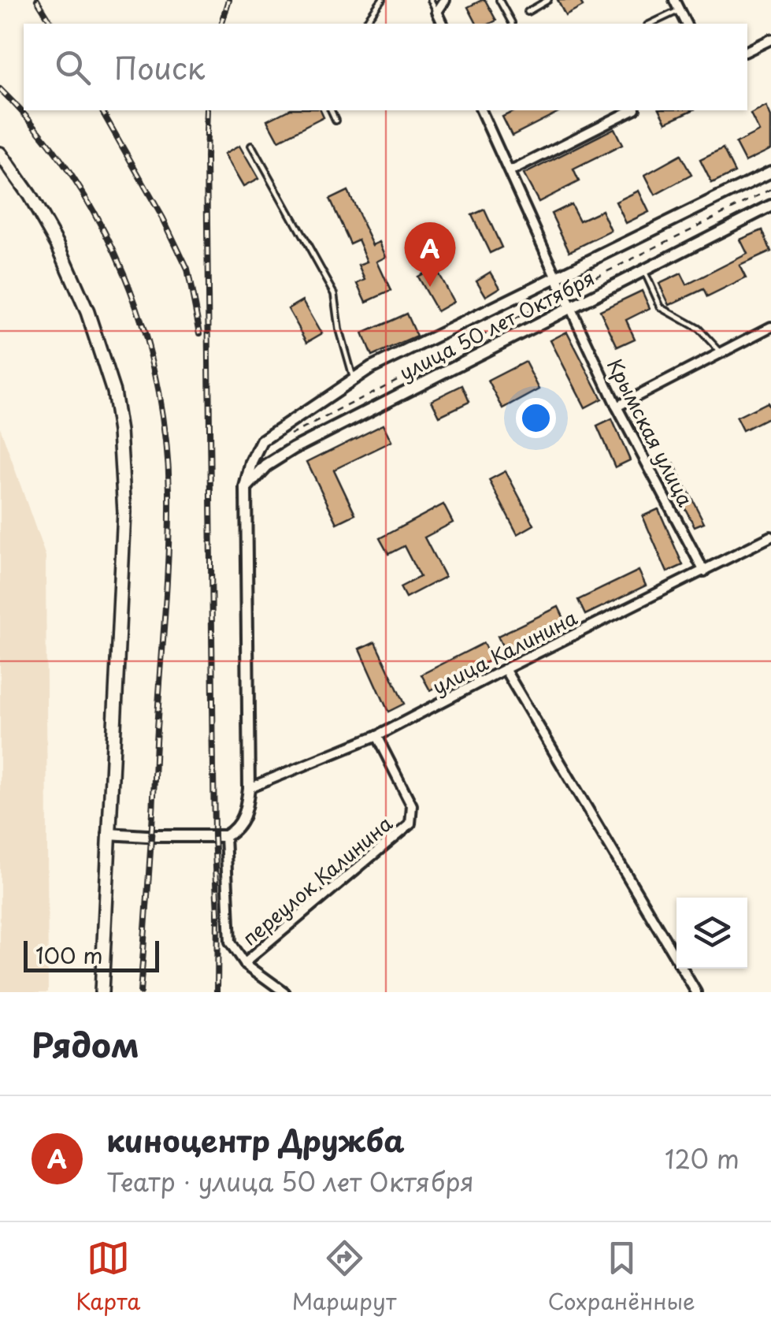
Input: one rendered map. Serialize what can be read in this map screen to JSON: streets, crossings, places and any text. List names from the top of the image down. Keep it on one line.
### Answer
{"streets":{"street":["улица 50 лет Октября","Крымская улица","улица Калинина","переулок Калинина"]},"crossings":[["улица 50 лет Октября","Крымская улица"],["Крымская улица","улица Калинина"],["улица Калинина","переулок Калинина"]],"scale_bar":"100 m","page":{"search":"Поиск","pins":"A","scale":"100 m","heading":"Рядом","list":[{"mark":"A","name":"киноцентр Дружба","note":"Театр · улица 50 лет Октября","value":"120 m"}],"nav":["Карта","Маршрут","Сохранённые"]}}
